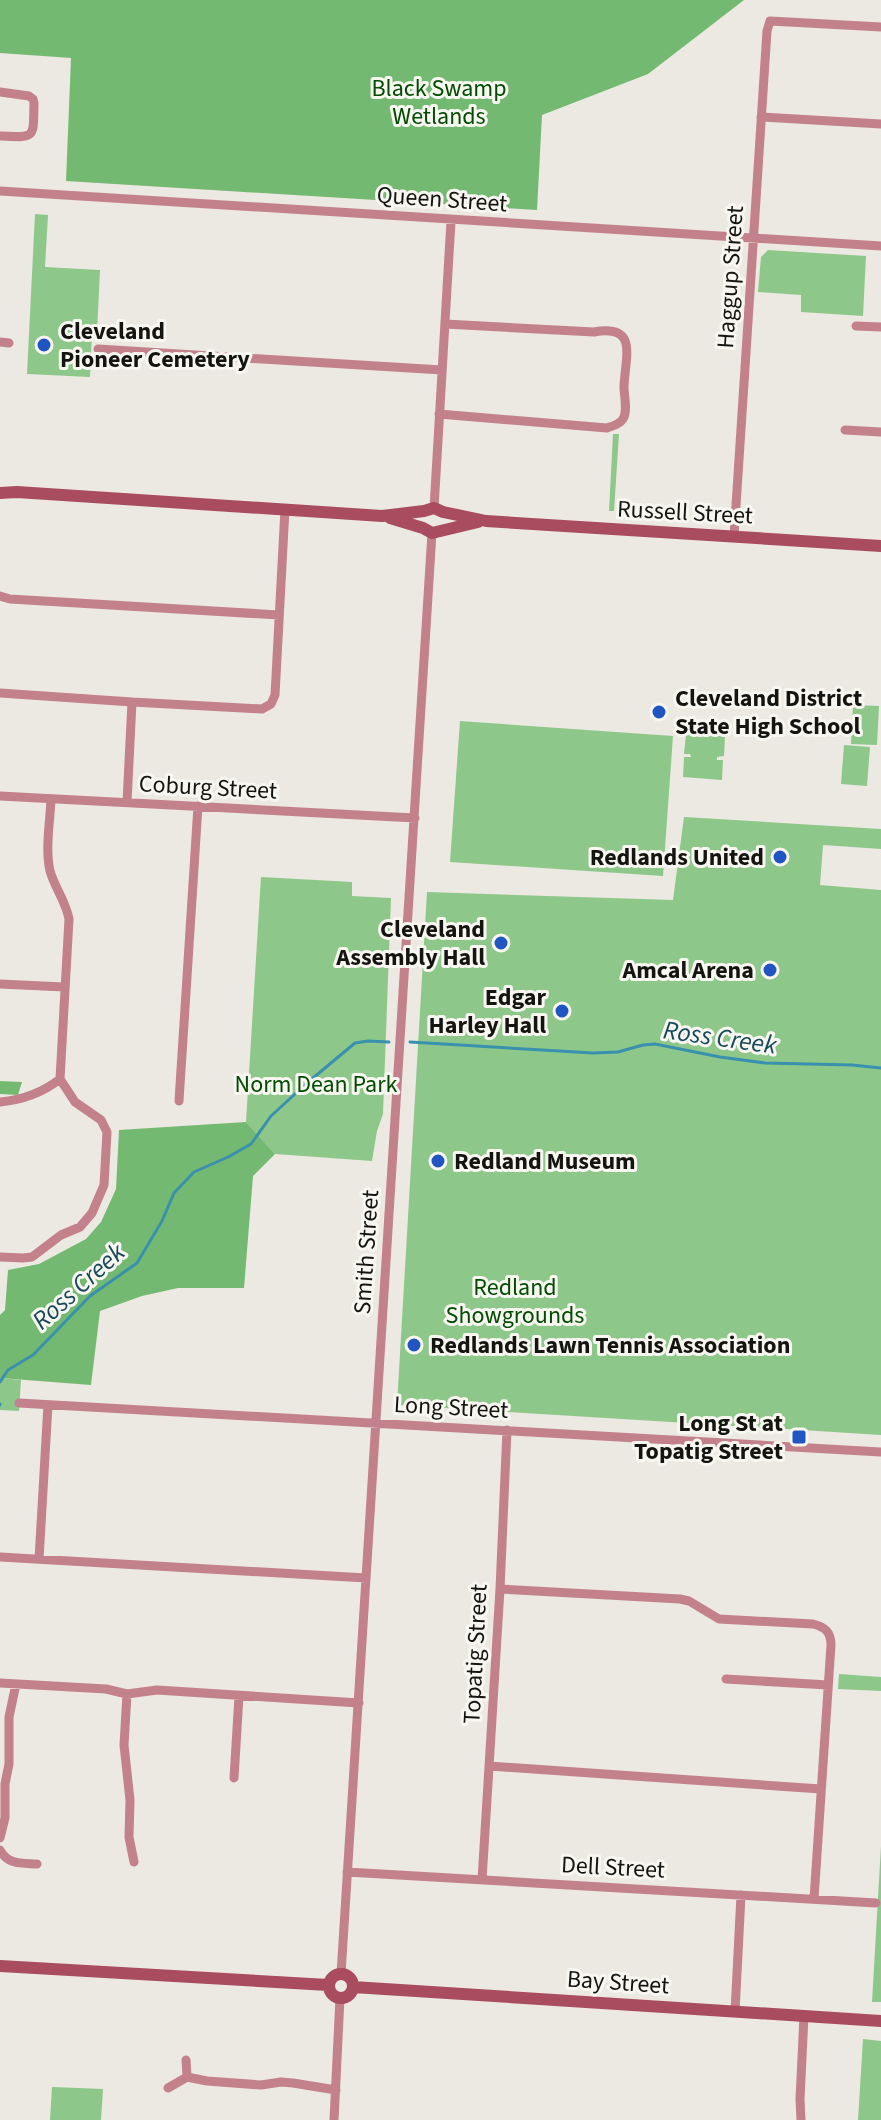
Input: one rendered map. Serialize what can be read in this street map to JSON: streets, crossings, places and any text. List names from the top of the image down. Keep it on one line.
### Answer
{"streets":{"main road":["Russell Street","Bay Street"],"street":["Queen Street","Haggup Street","Coburg Street","Smith Street","Long Street","Topatig Street","Dell Street"]},"crossings":[["Queen Street","Haggup Street"],["Haggup Street","Russell Street"],["Russell Street","Smith Street"],["Coburg Street","Smith Street"],["Smith Street","Long Street"],["Smith Street","Dell Street"],["Smith Street","Bay Street"],["Long Street","Topatig Street"],["Topatig Street","Dell Street"]],"water":["Ross Creek"],"parks":["Black Swamp Wetlands","Norm Dean Park","Redland Showgrounds"],"places":{"other":["Cleveland Pioneer Cemetery","Cleveland District State High School","Redlands United","Cleveland Assembly Hall","Amcal Arena","Edgar Harley Hall","Redland Museum","Redlands Lawn Tennis Association"],"transit":["Long St at Topatig Street"]}}
